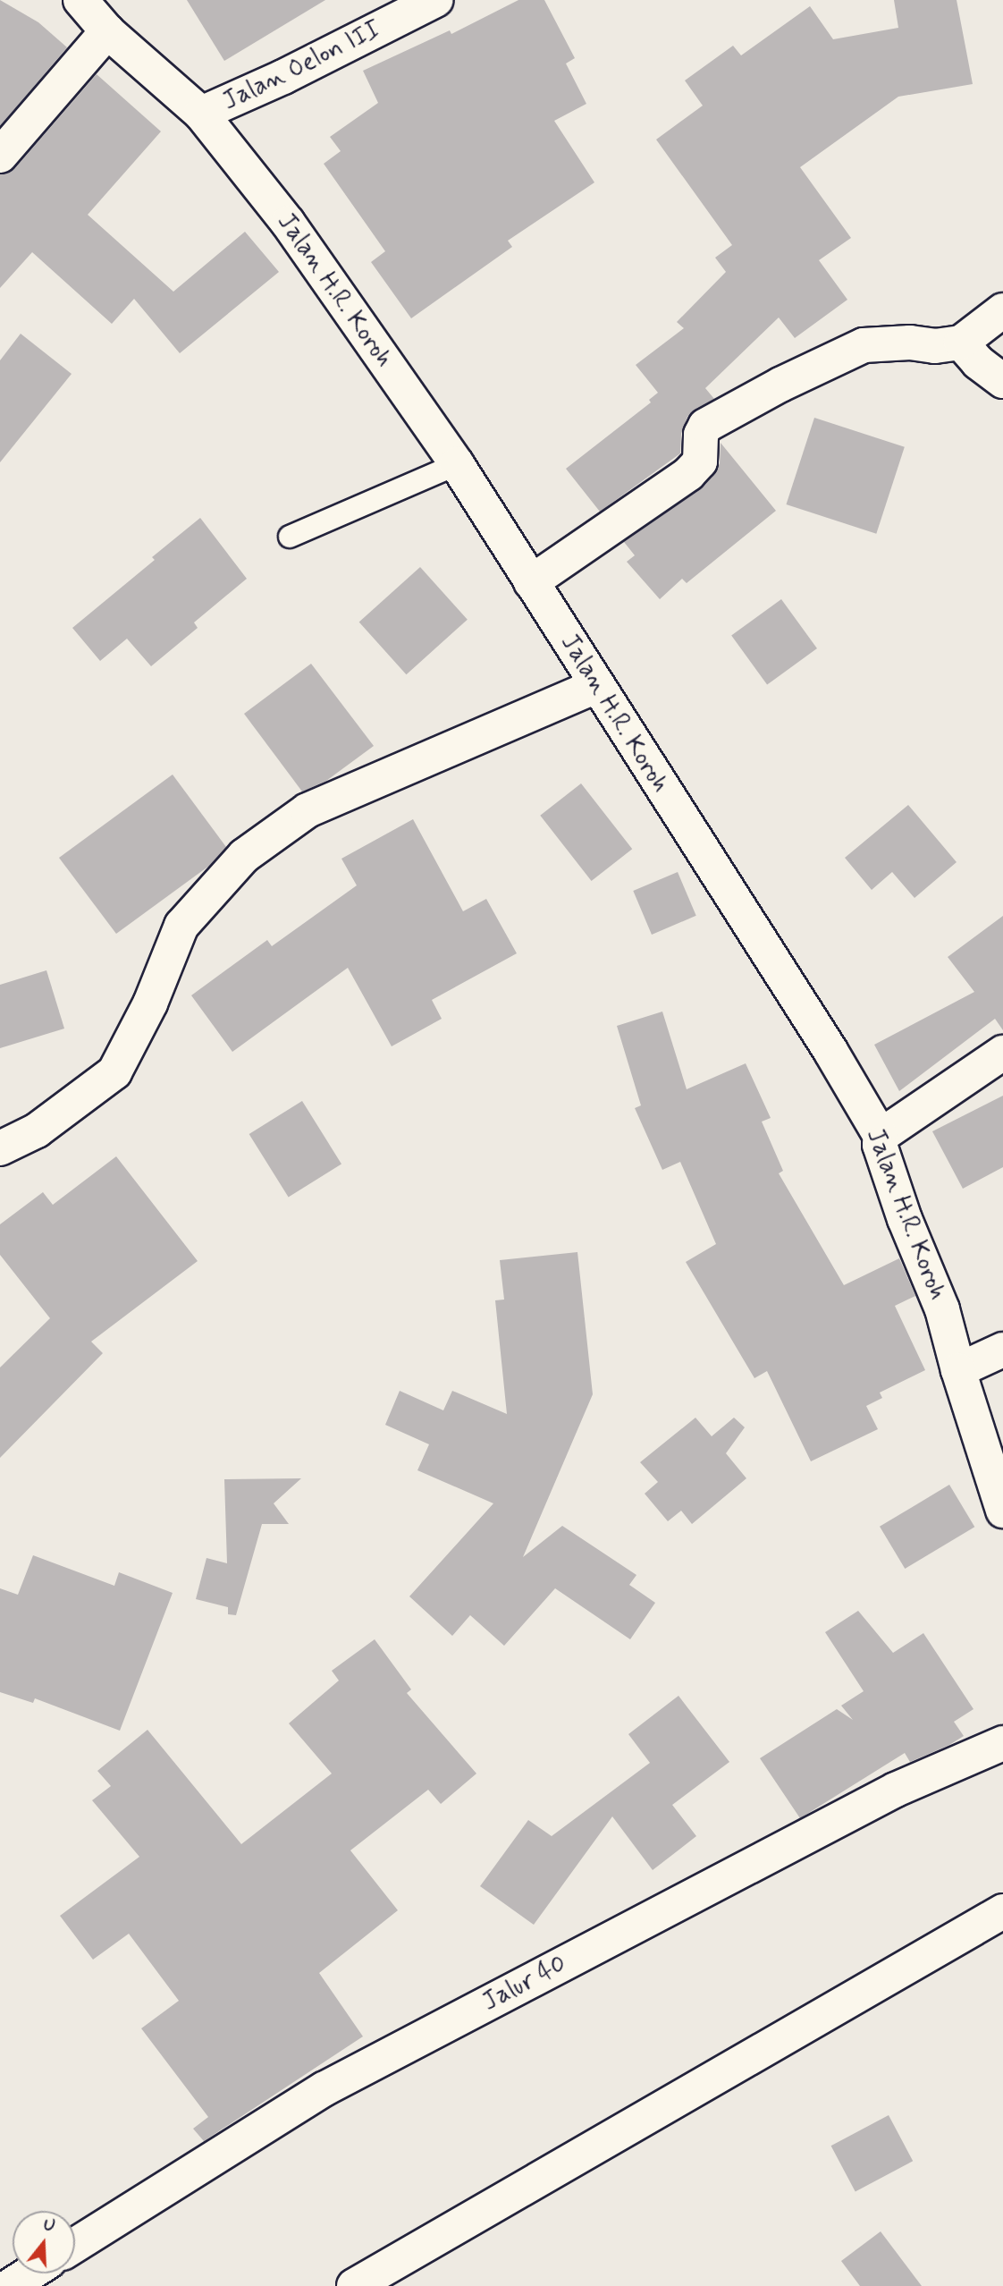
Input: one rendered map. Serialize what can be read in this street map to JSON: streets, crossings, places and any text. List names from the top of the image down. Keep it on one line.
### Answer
{"streets":{"main road":["Jalan Oelon III","Jalan H.R. Koroh","Jalur 40"]},"crossings":[["Jalan Oelon III","Jalan H.R. Koroh"]],"north":"top"}
